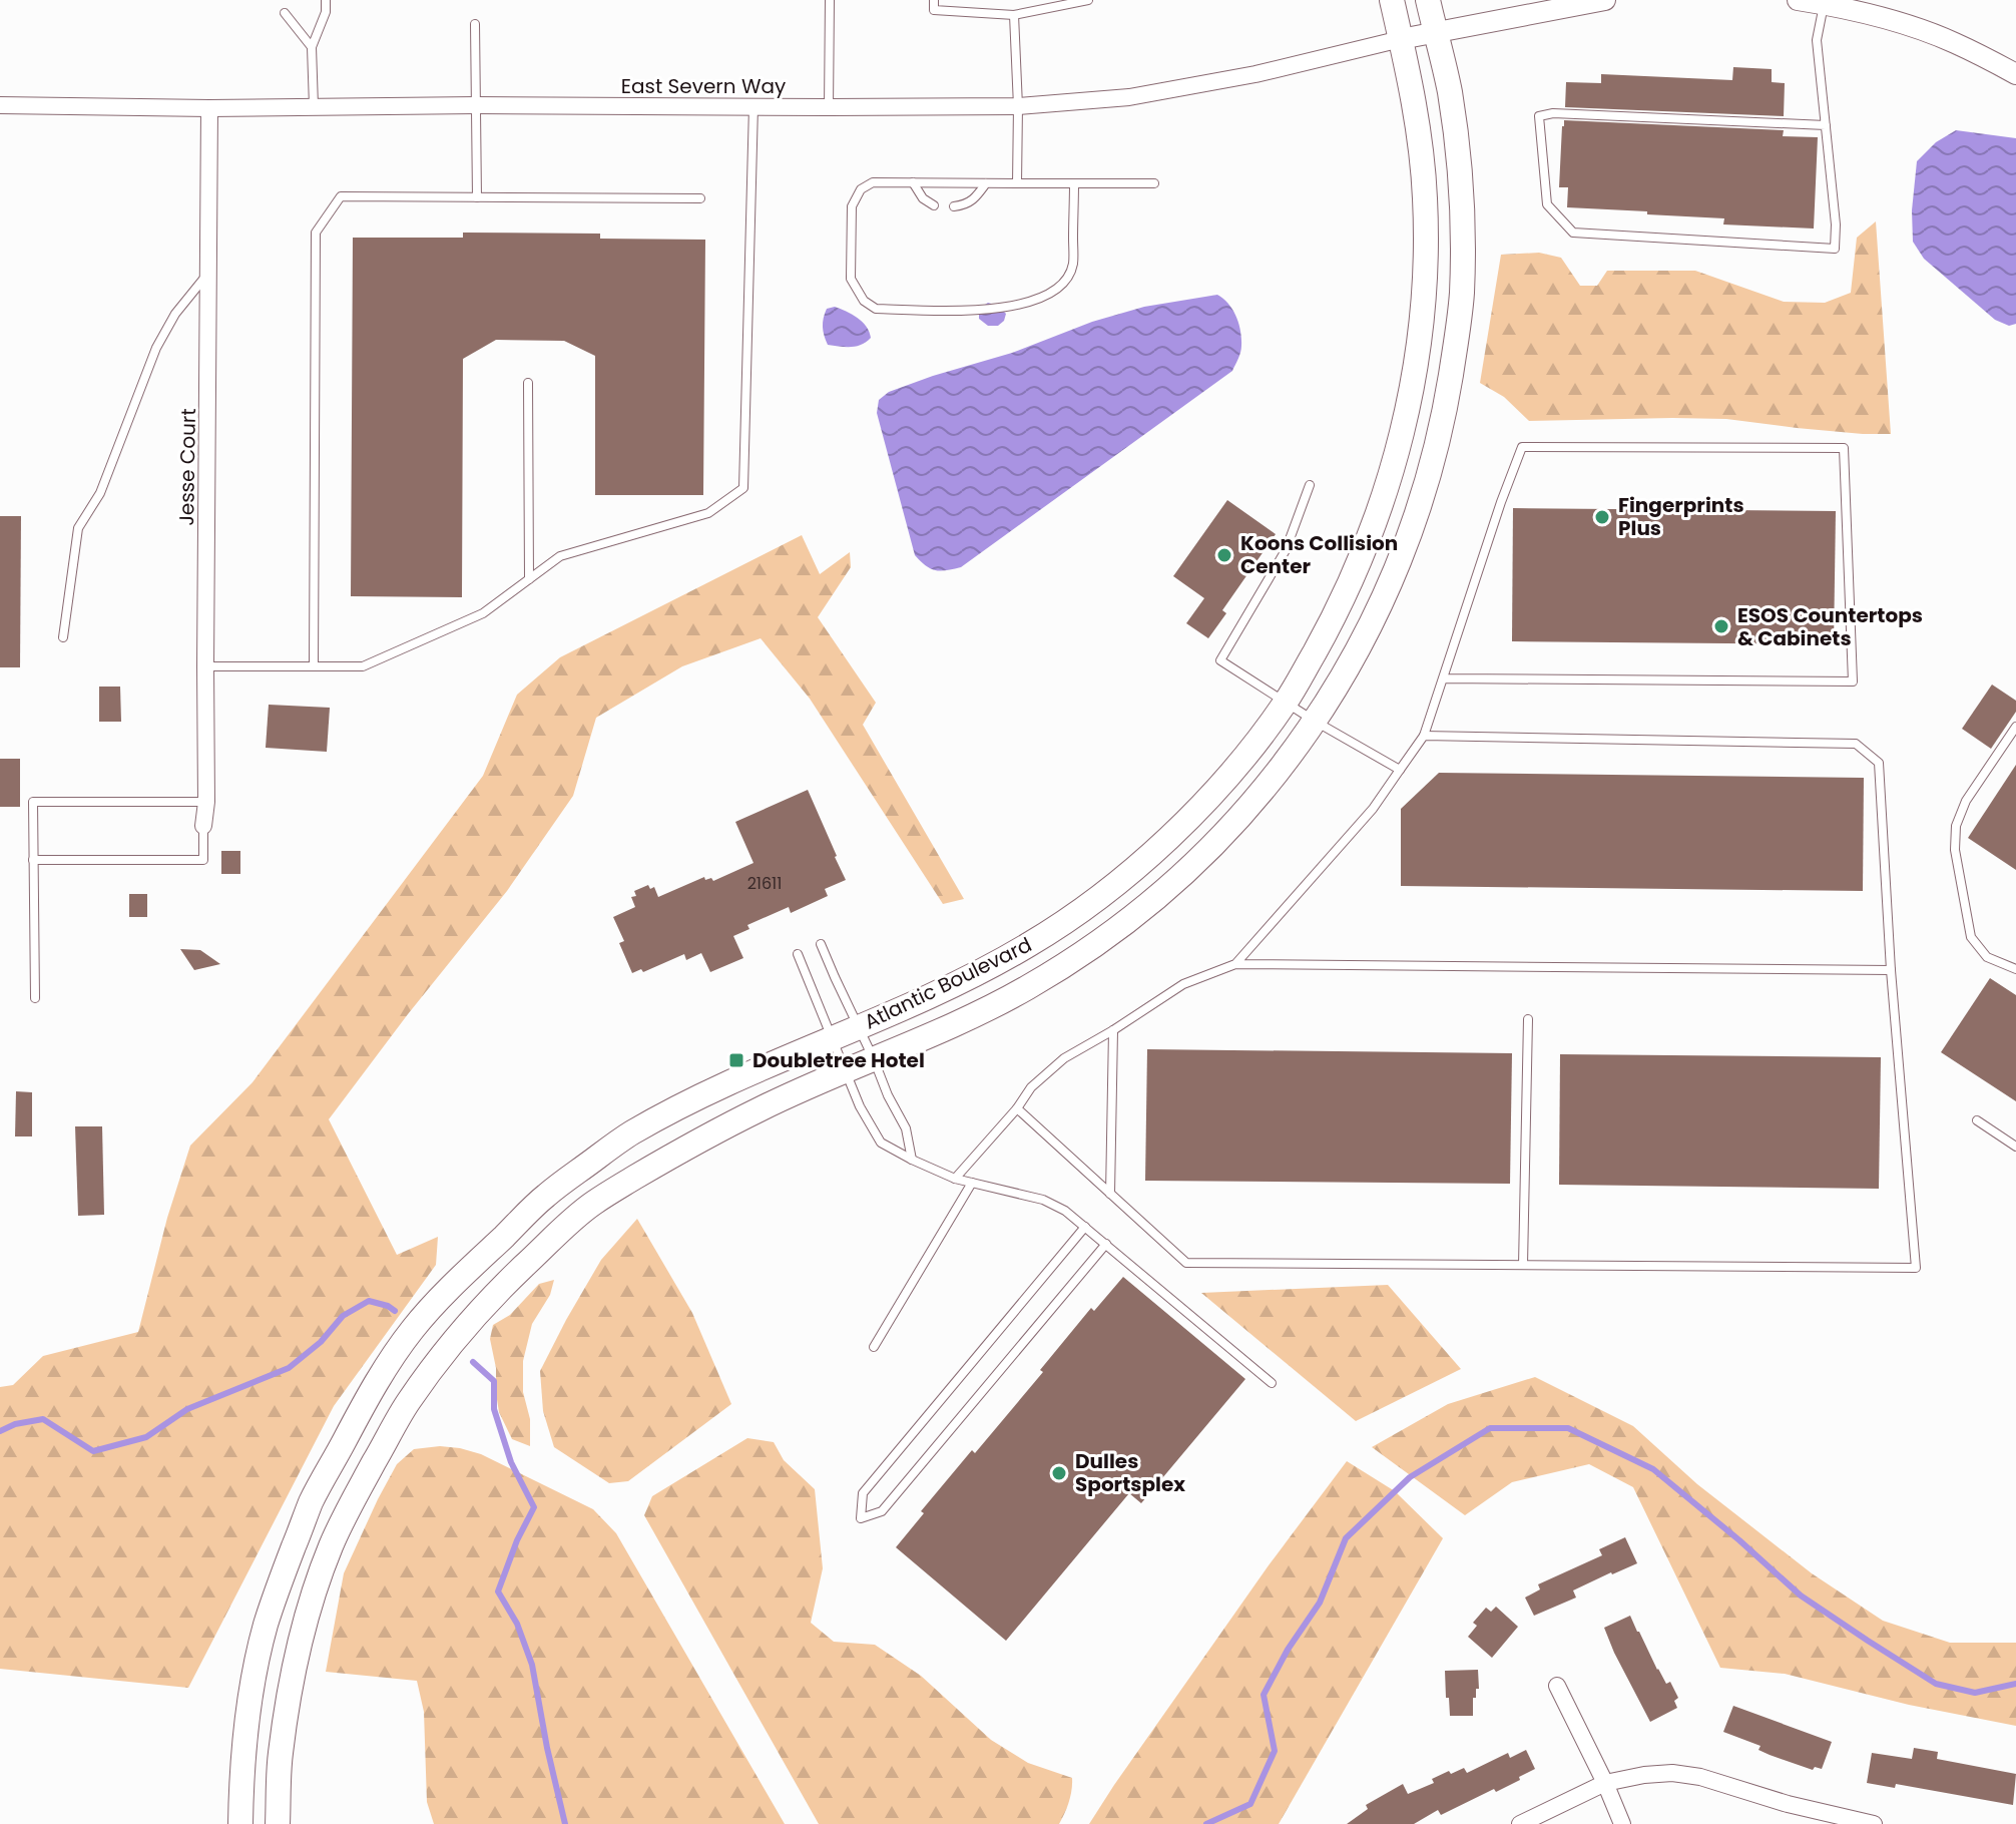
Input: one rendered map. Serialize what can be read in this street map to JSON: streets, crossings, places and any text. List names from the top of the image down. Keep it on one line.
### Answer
{"streets":{"main road":["Atlantic Boulevard"],"street":["East Severn Way","Jesse Court"]},"crossings":[["East Severn Way","Jesse Court"],["East Severn Way","Atlantic Boulevard"]],"places":{"other":["Fingerprints Plus","Koons Collision Center","ESOS Countertops & Cabinets","Dulles Sportsplex"],"transit":["Doubletree Hotel"]},"house_numbers":["21611"]}
